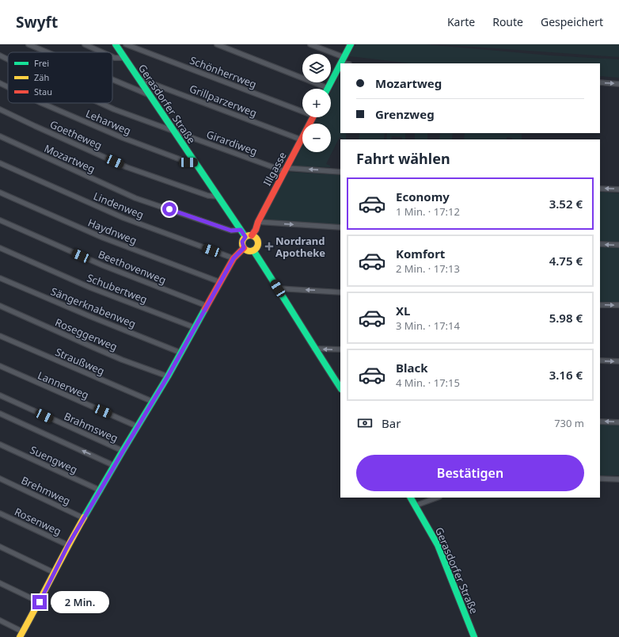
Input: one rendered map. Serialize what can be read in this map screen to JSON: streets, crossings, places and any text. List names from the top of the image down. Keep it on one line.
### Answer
{"streets":{"street":["Schönherrweg","Grillparzerweg","Gerasdorfer Straße","Leharweg","Goetheweg","Girardiweg","Mozartweg","Illgasse","Lindenweg","Haydnweg","Beethovenweg","Schubertweg","Sängerknabenweg","Roseggerweg","Straußweg","Lannerweg","Brahmsweg","Suengweg","Brehmweg","Rosenweg"]},"crossings":[["Grillparzerweg","Gerasdorfer Straße"],["Grillparzerweg","Illgasse"],["Gerasdorfer Straße","Leharweg"],["Gerasdorfer Straße","Goetheweg"],["Gerasdorfer Straße","Girardiweg"],["Gerasdorfer Straße","Mozartweg"],["Gerasdorfer Straße","Illgasse"],["Girardiweg","Illgasse"]],"places":{"health":["Nordrand Apotheke"]},"legend":["Frei","Zäh","Stau"],"page":{"header":"Swyft","nav":["Karte","Route","Gespeichert"],"map_buttons":["+","−"],"banner":["Mozartweg","Grenzweg"],"heading":"Fahrt wählen","list":[{"name":"Economy","note":"1 Min. · 17:12","value":"3.52 €"},{"name":"Komfort","note":"2 Min. · 17:13","value":"4.75 €"},{"name":"XL","note":"3 Min. · 17:14","value":"5.98 €"},{"name":"Black","note":"4 Min. · 17:15","value":"3.16 €"}],"pay":["Bar","730 m"],"buttons":"Bestätigen","bubble":"2 Min."}}
